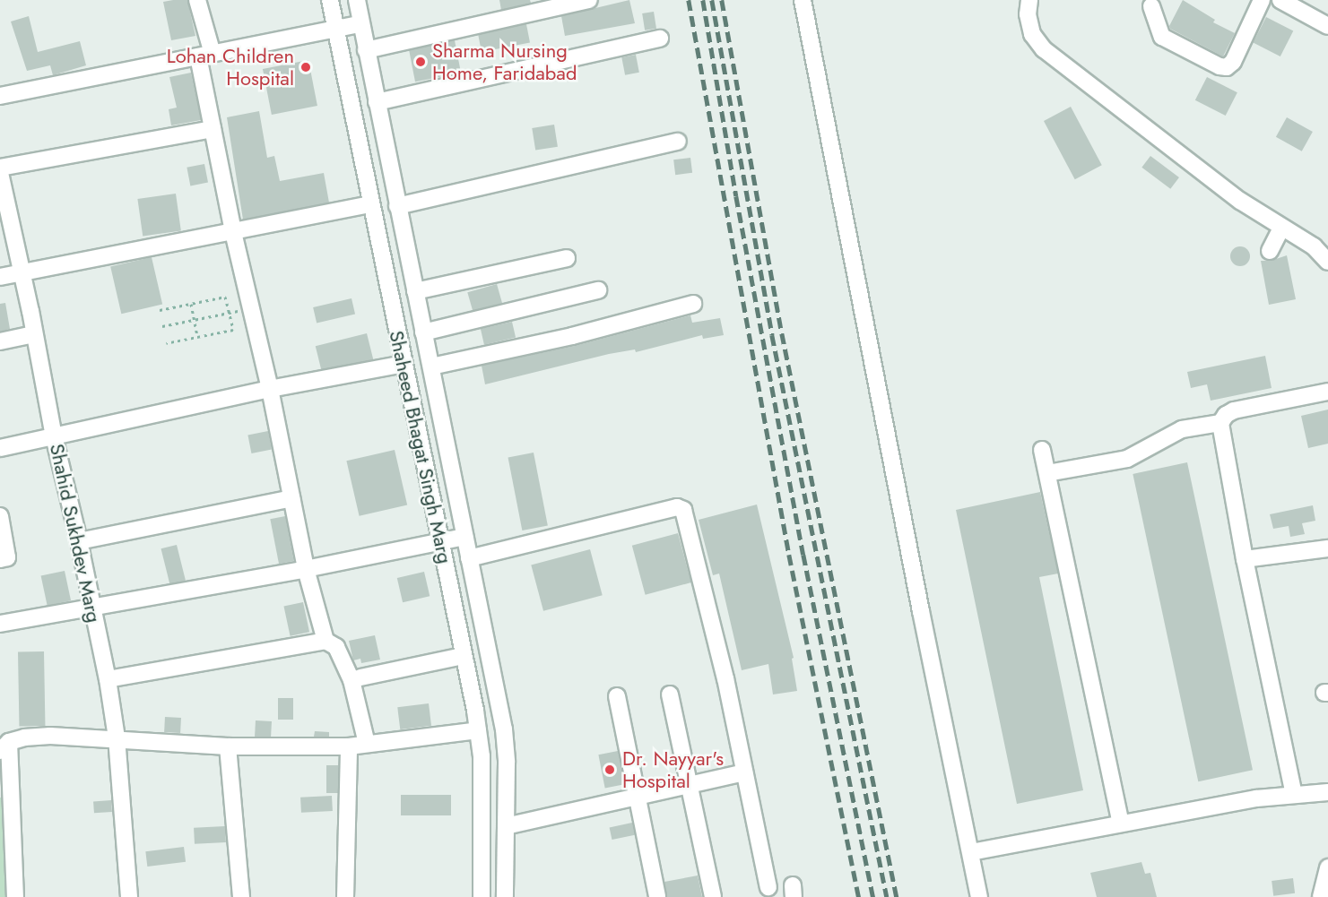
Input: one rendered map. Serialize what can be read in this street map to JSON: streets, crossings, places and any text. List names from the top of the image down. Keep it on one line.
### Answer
{"streets":{"street":["Shaheed Bhagat Singh Marg","Shahid Sukhdev Marg"]},"places":["Sharma Nursing Home, Faridabad","Lohan Children Hospital","Dr. Nayyar's Hospital"]}
